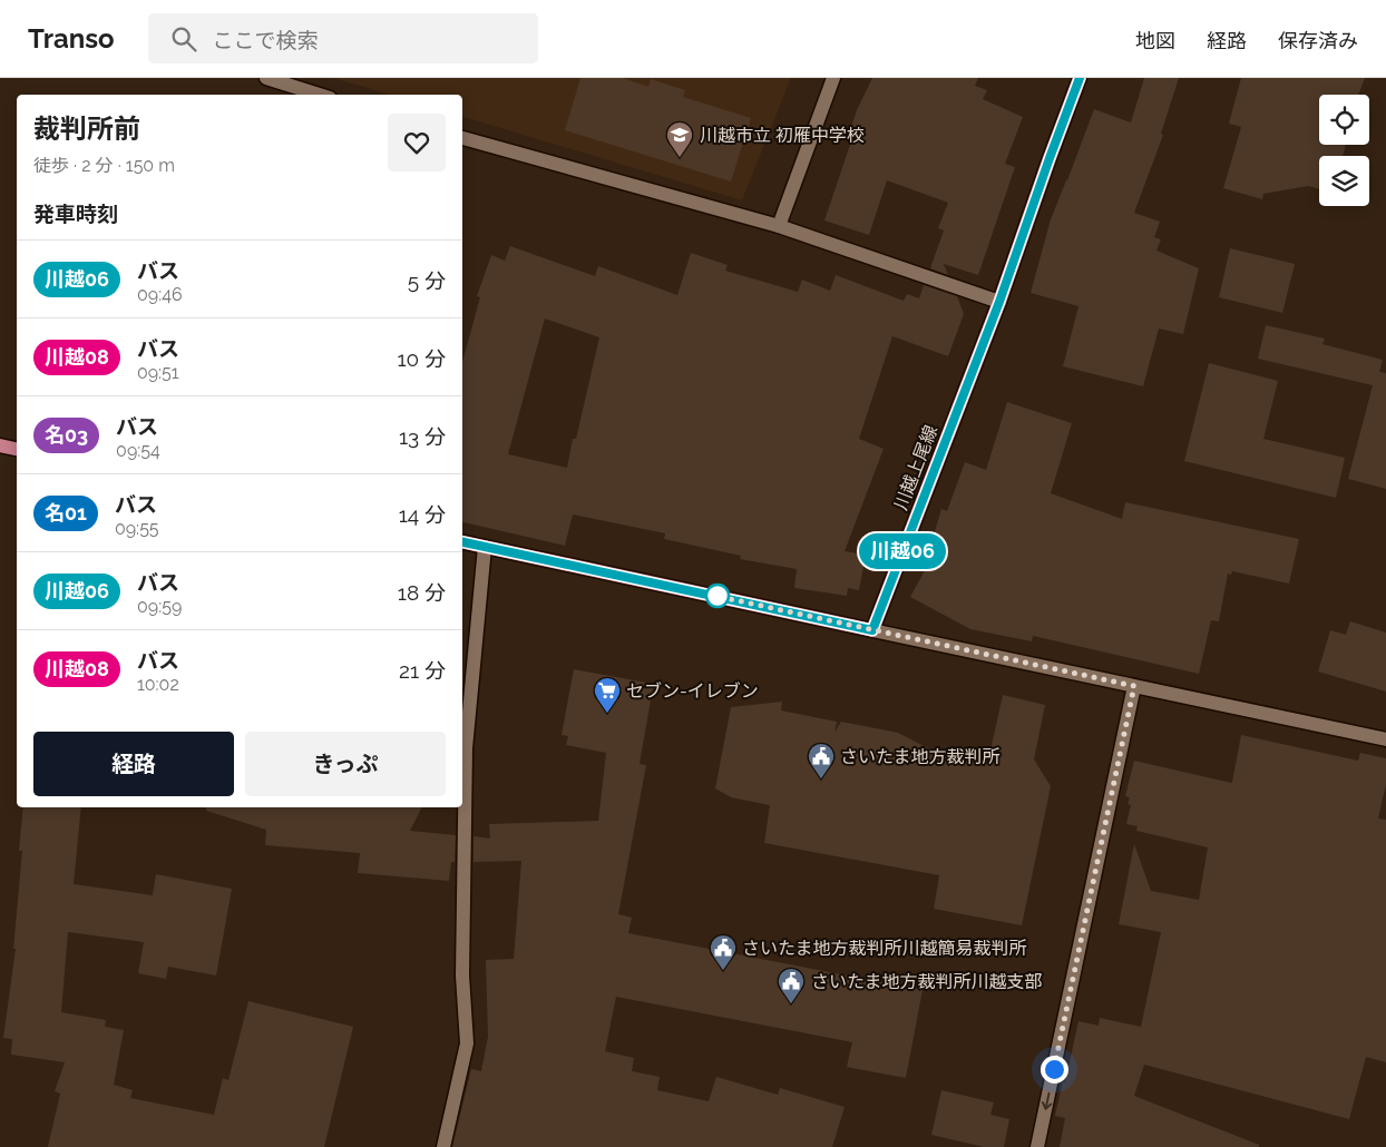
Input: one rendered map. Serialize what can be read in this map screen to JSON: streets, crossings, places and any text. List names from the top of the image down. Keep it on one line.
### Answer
{"streets":{"main road":["川越上尾線"]},"places":{"school or university":["川越市立 初雁中学校"],"supermarket":["セブン-イレブン"],"public building":["さいたま地方裁判所","さいたま地方裁判所川越簡易裁判所","さいたま地方裁判所川越支部"]},"lines":["bus line 川越06"],"page":{"header":"Transo","search":"ここで検索","nav":["地図","経路","保存済み"],"on_map":"川越06","heading":[["裁判所前","徒歩 · 2 分 · 150 m"],"発車時刻"],"list":[{"mark":"川越06","name":"バス","note":"09:46","value":"5 分"},{"mark":"川越08","name":"バス","note":"09:51","value":"10 分"},{"mark":"名03","name":"バス","note":"09:54","value":"13 分"},{"mark":"名01","name":"バス","note":"09:55","value":"14 分"},{"mark":"川越06","name":"バス","note":"09:59","value":"18 分"},{"mark":"川越08","name":"バス","note":"10:02","value":"21 分"}],"buttons":["経路","きっぷ"]}}
